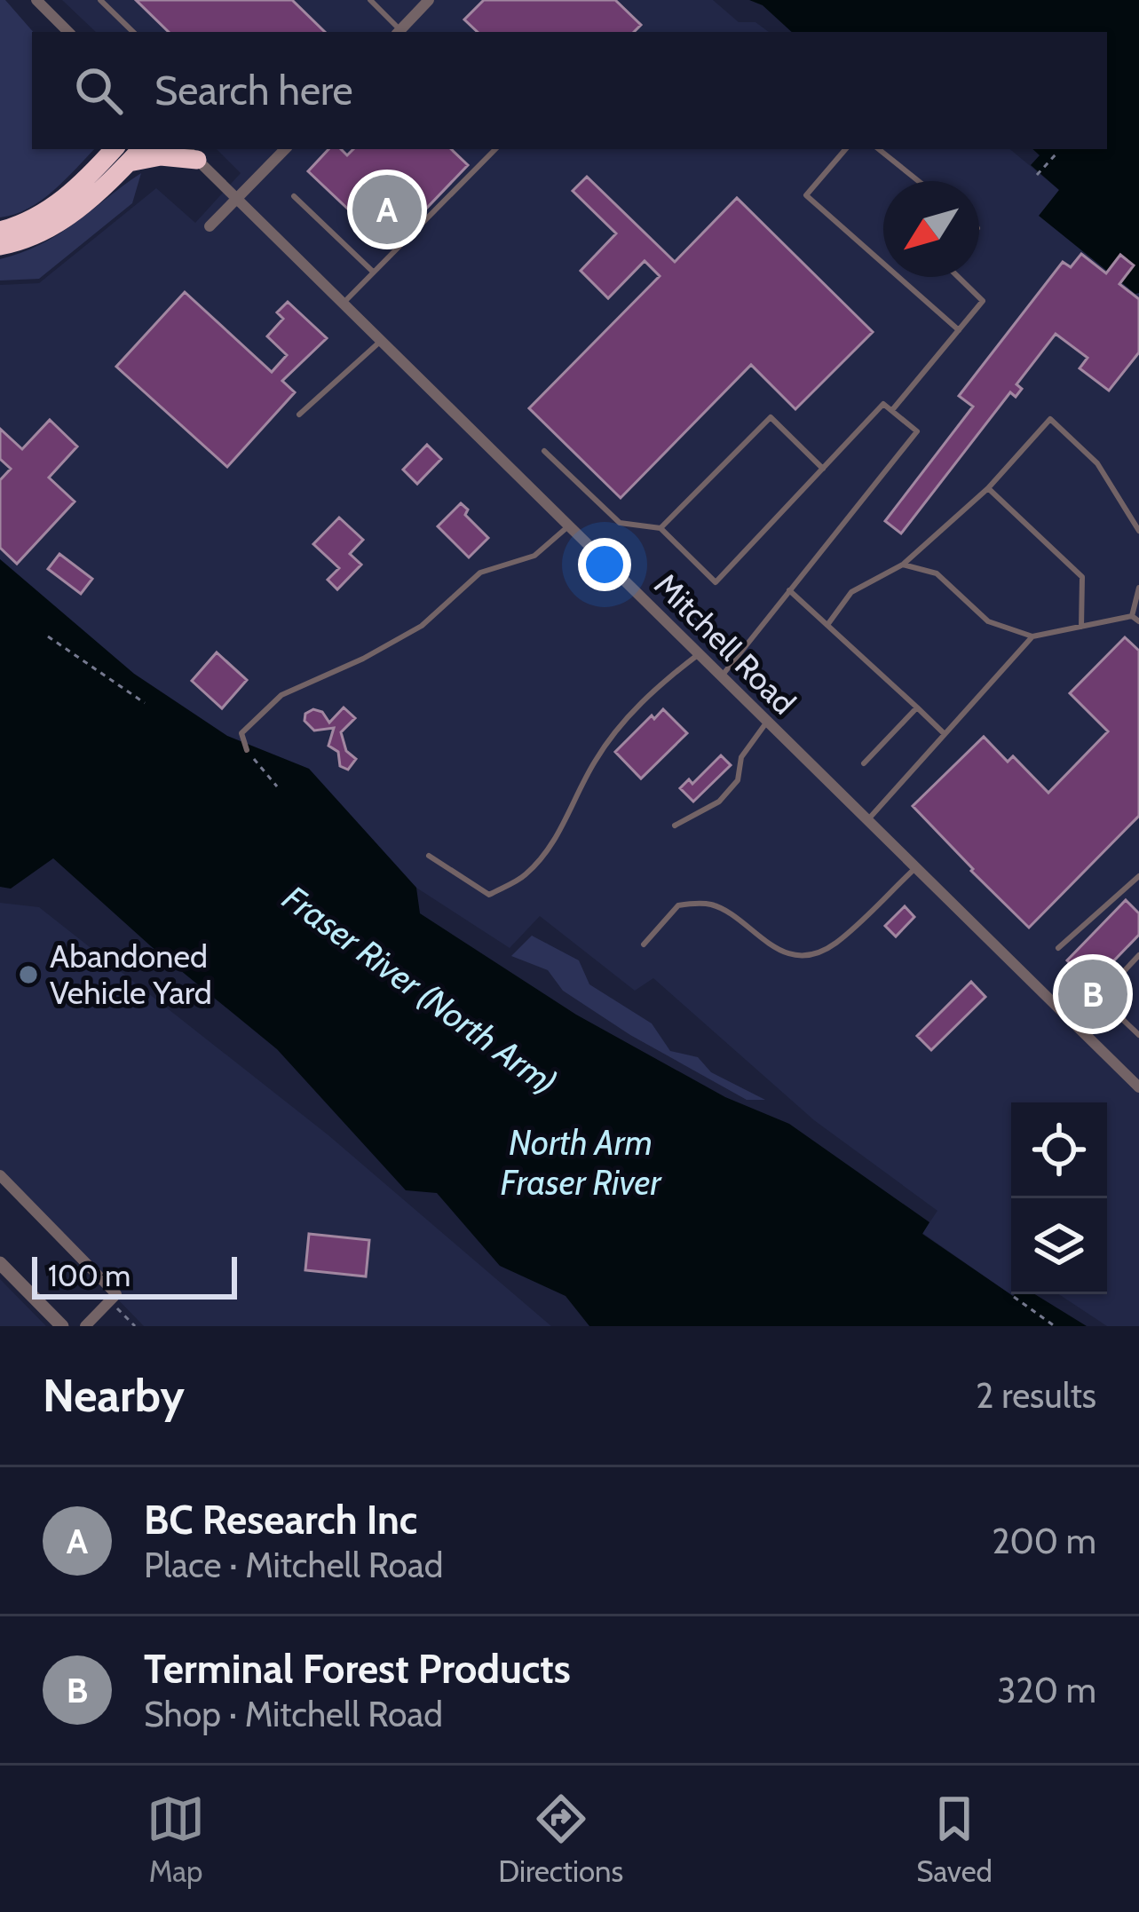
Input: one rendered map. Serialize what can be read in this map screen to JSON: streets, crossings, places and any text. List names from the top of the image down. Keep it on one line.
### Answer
{"streets":{"street":["Mitchell Road"]},"water":["Fraser River (North Arm)","North Arm Fraser River"],"places":["Abandoned Vehicle Yard"],"scale_bar":"100 m","north":"bottom left","page":{"search":"Search here","pins":["A","B"],"scale":"100 m","heading":["Nearby","2 results"],"list":[{"mark":"A","name":"BC Research Inc","note":"Place · Mitchell Road","value":"200 m"},{"mark":"B","name":"Terminal Forest Products","note":"Shop · Mitchell Road","value":"320 m"}],"nav":["Map","Directions","Saved"]}}
